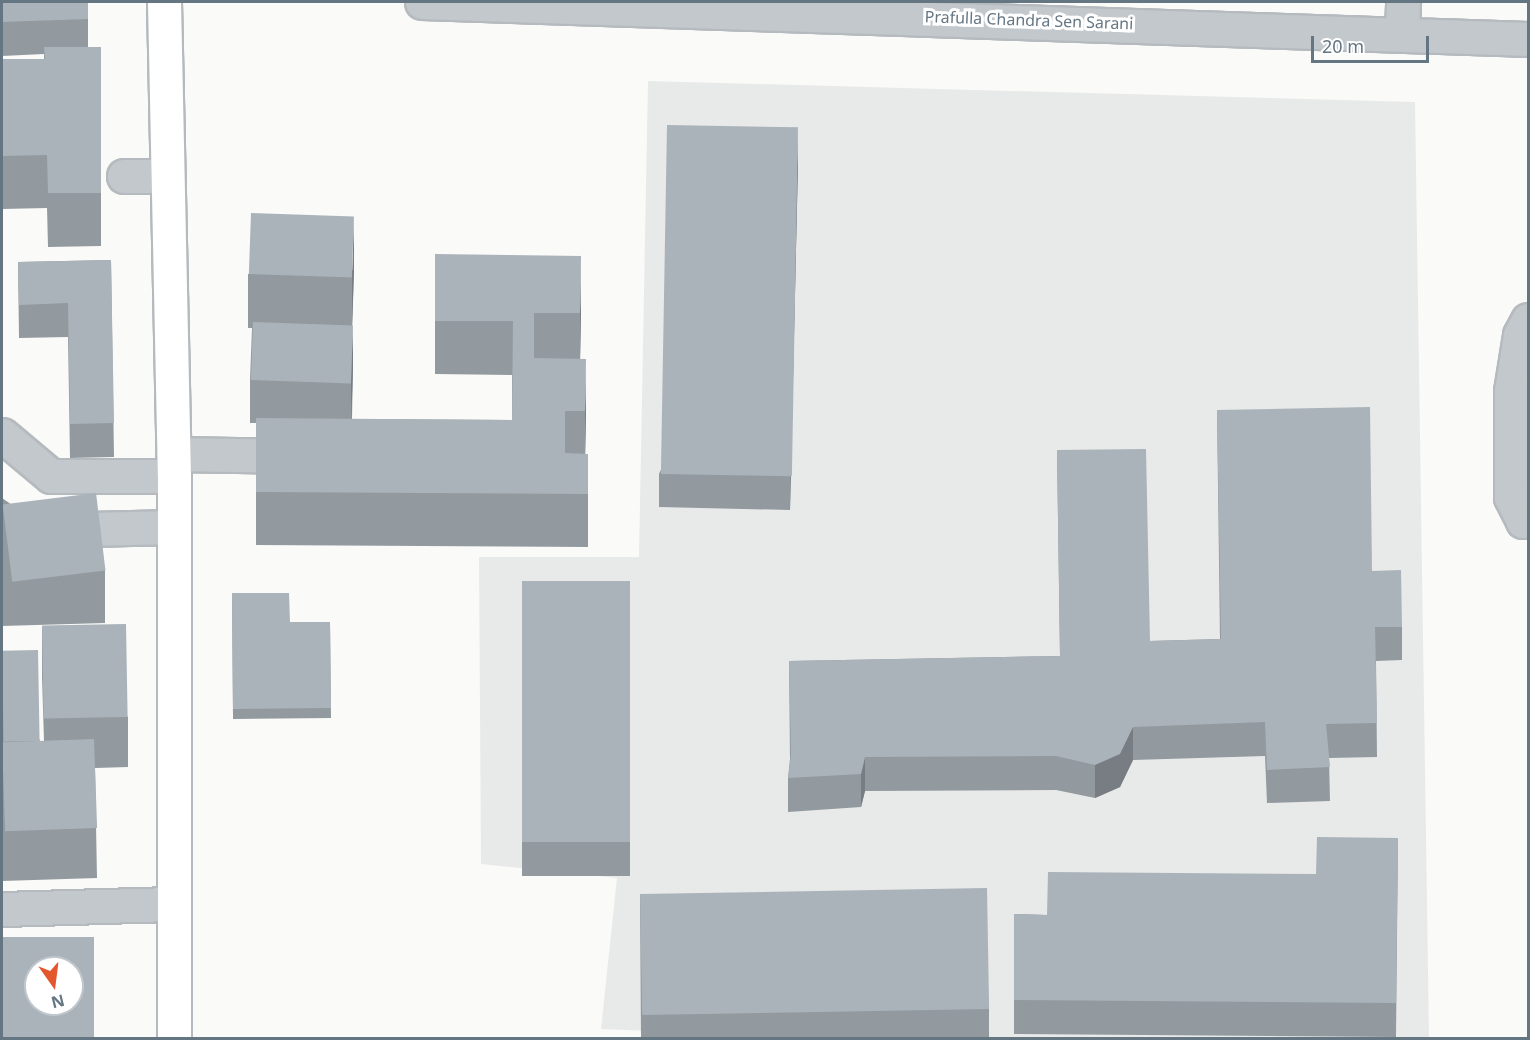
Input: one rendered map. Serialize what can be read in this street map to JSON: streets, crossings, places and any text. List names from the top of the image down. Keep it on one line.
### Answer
{"streets":{"street":["Prafulla Chandra Sen Sarani"]},"scale_bar":"20 m","north":"bottom"}
